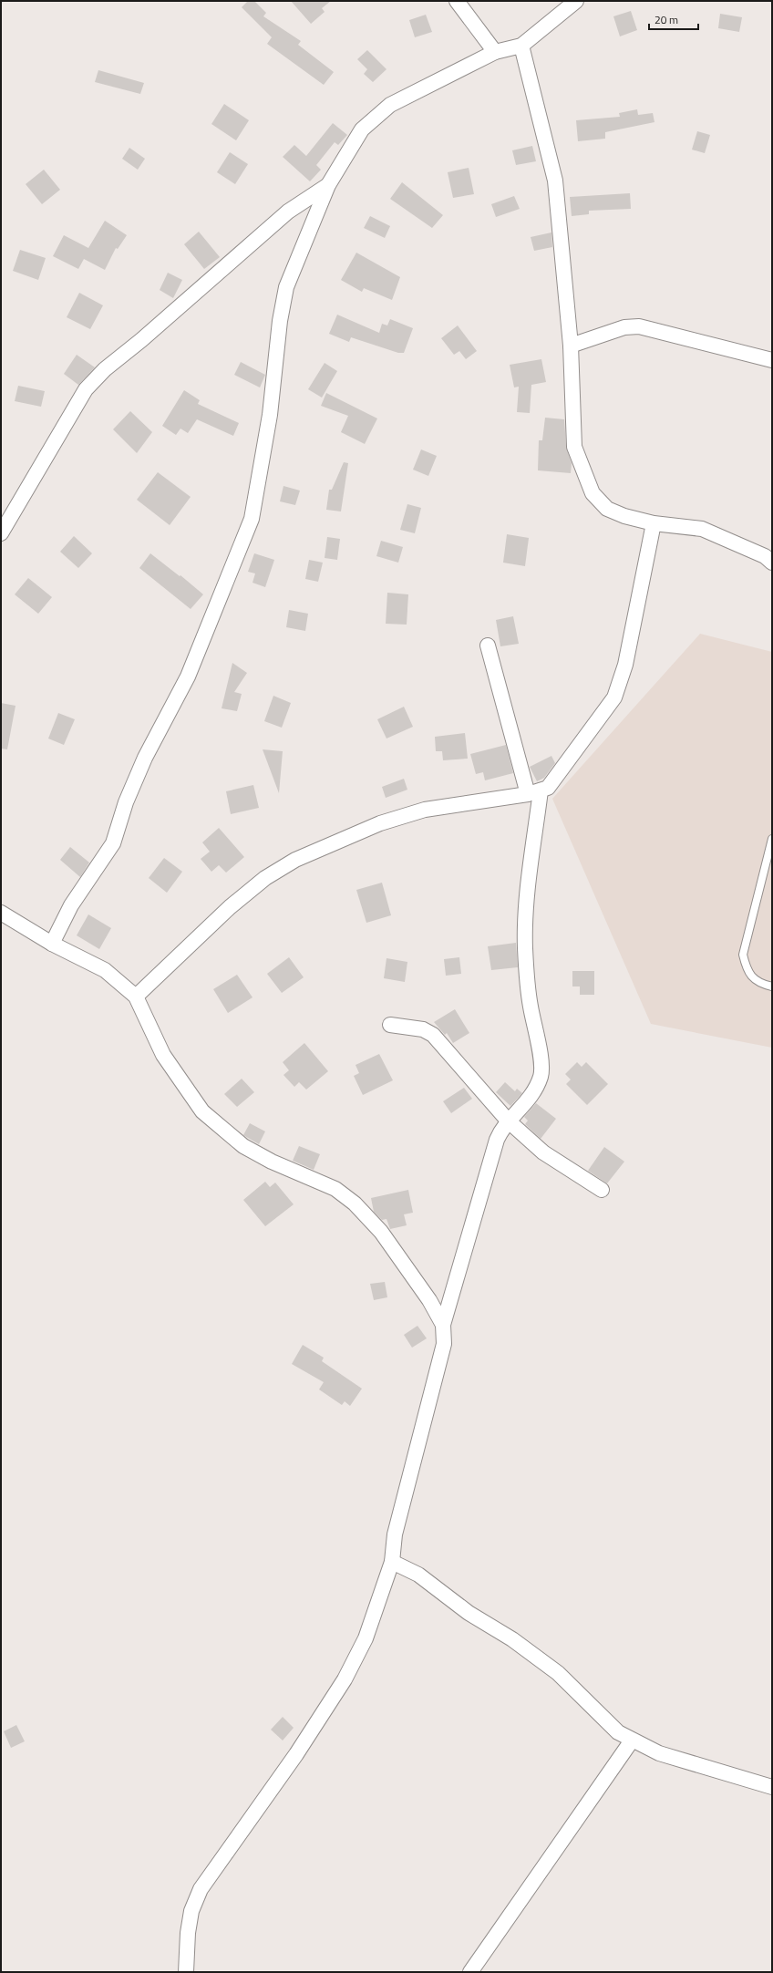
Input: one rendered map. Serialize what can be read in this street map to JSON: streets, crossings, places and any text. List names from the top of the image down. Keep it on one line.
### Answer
{"scale_bar":"20 m"}
